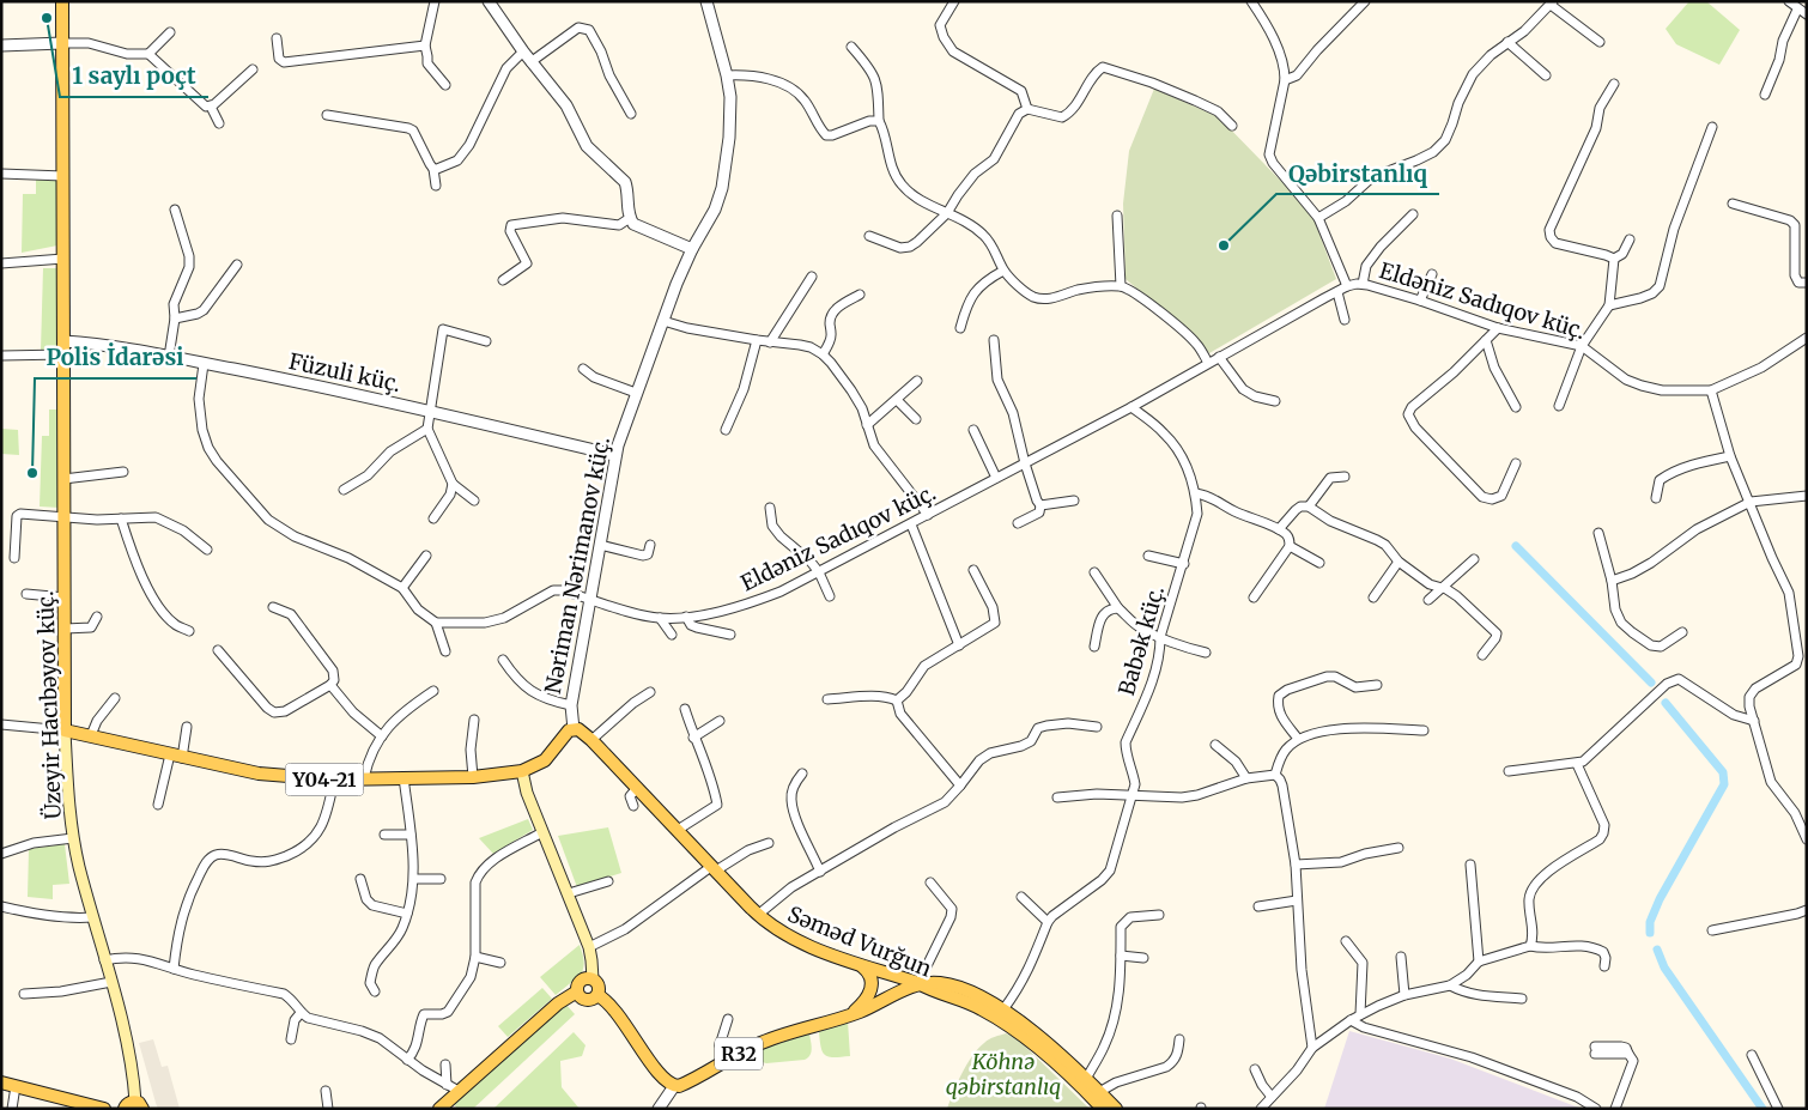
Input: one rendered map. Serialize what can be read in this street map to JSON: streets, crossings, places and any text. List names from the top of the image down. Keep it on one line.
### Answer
{"streets":{"main road":["Üzeyir Hacıbəyov küç.","Y04-21","Səməd Vurğun","R32"],"street":["Eldəniz Sadıqov küç.","Füzuli küç.","Nəriman Nərimanov küç.","Babək küç."]},"crossings":[["Eldəniz Sadıqov küç.","Nəriman Nərimanov küç."],["Eldəniz Sadıqov küç.","Babək küç."],["Füzuli küç.","Nəriman Nərimanov küç."],["Füzuli küç.","Üzeyir Hacıbəyov küç."],["Nəriman Nərimanov küç.","Y04-21"],["Nəriman Nərimanov küç.","Səməd Vurğun"],["Üzeyir Hacıbəyov küç.","Y04-21"],["Y04-21","Səməd Vurğun"],["Səməd Vurğun","R32"]],"parks":["Köhnə qəbirstanlıq"],"places":["1 saylı poçt","Qəbirstanlıq","Polis İdarəsi"]}
